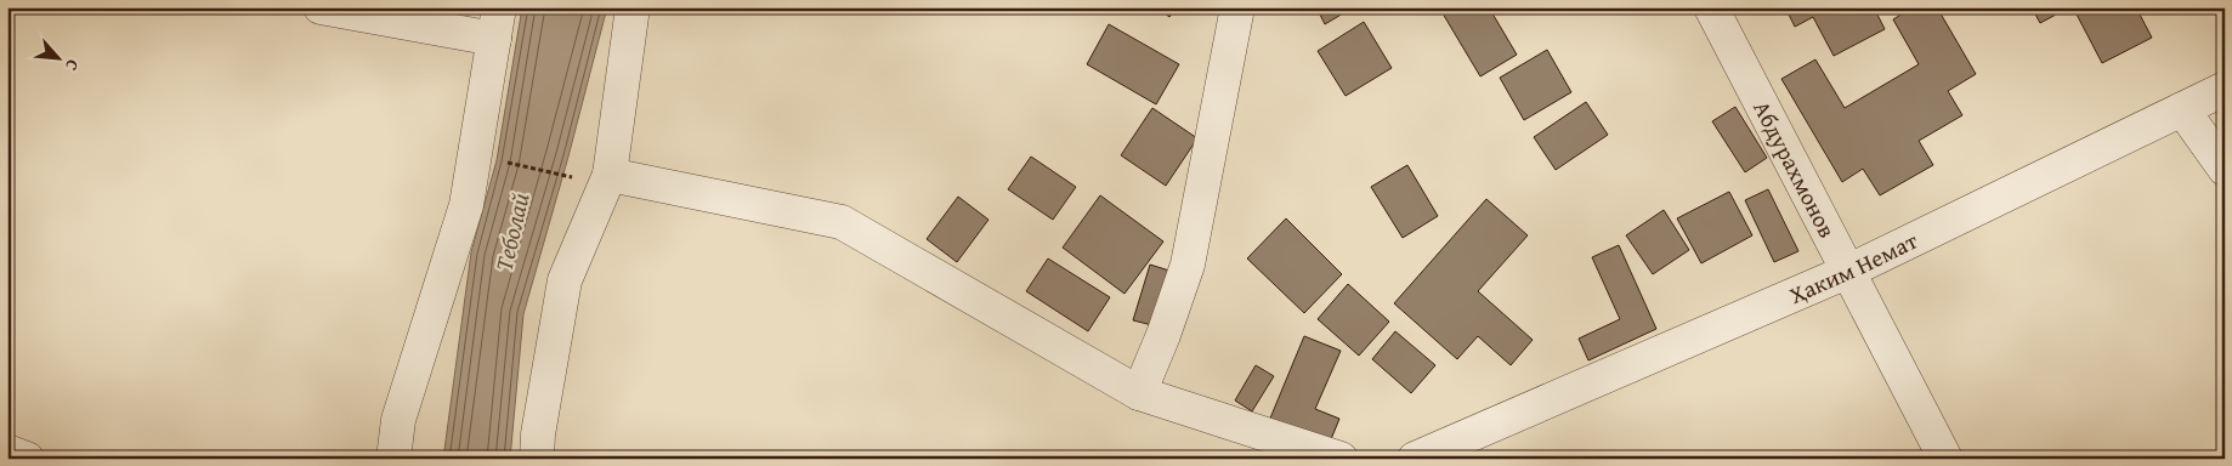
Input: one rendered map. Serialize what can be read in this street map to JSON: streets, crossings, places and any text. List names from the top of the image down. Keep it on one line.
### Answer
{"streets":{"street":["Абдурахмонов","Ҳаким Немат"]},"crossings":[["Абдурахмонов","Ҳаким Немат"]],"water":["Теболай"],"north":"bottom right"}
